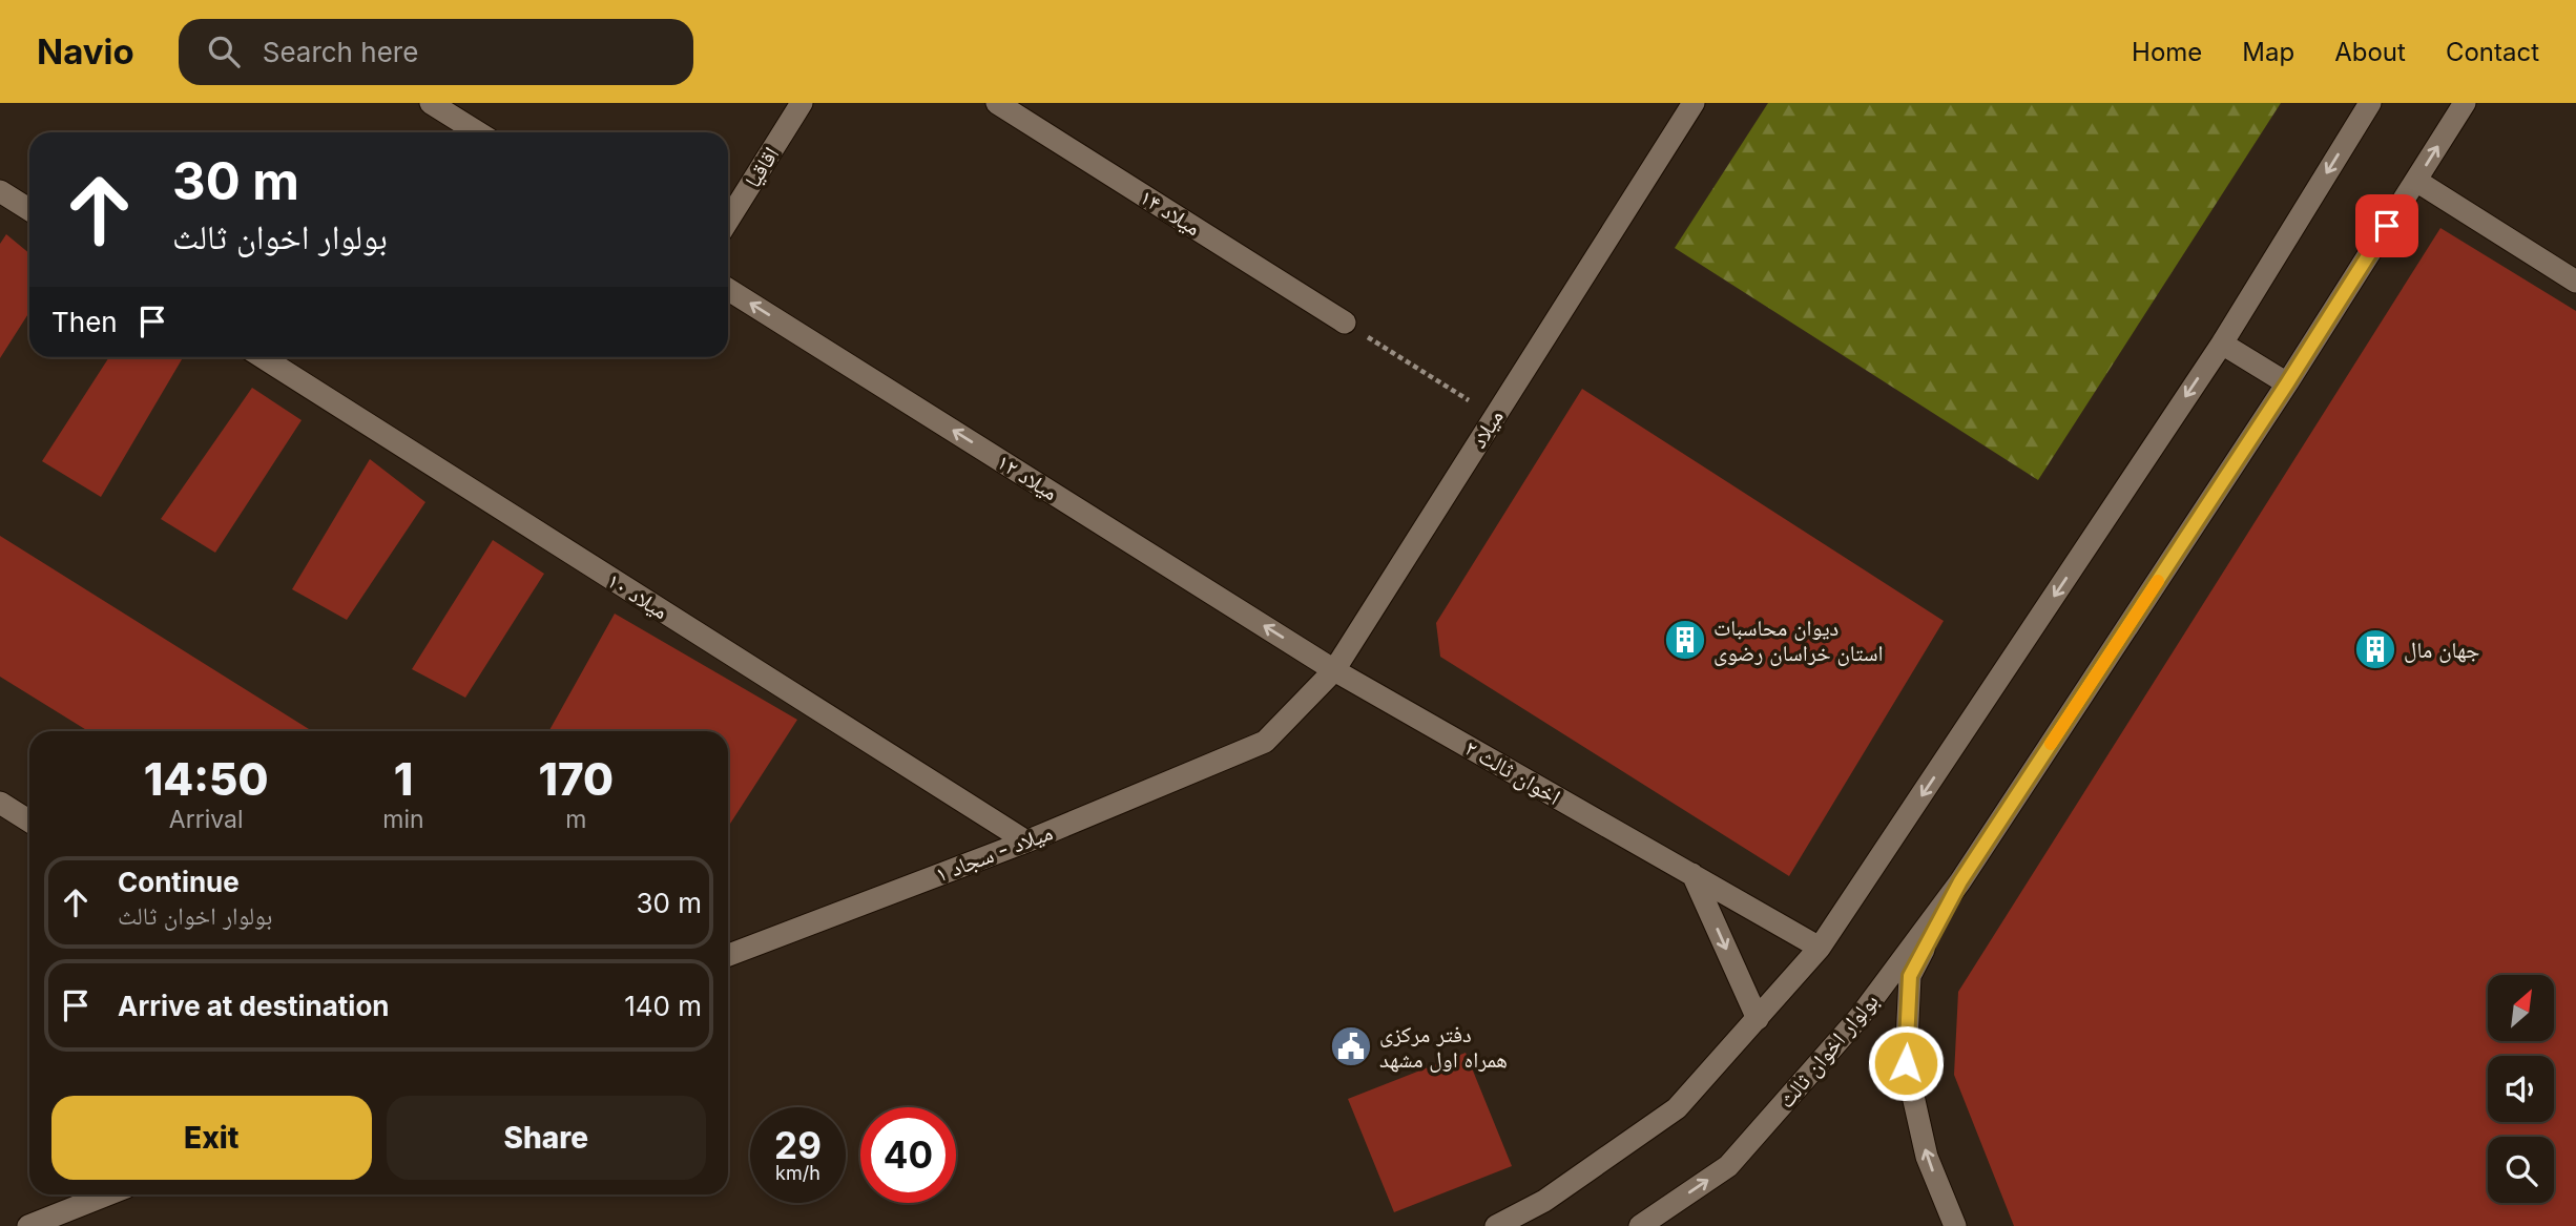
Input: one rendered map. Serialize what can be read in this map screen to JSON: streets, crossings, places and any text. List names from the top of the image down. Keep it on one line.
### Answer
{"streets":{"street":["اقاقیا","میلاد ۱۴","میلاد","میلاد ۱۲","میلاد ۱۰","اخوان ثالث ۲","میلاد - سجاد ۱","بولوار اخوان ثالث"]},"crossings":[["میلاد","میلاد ۱۲"],["میلاد","اخوان ثالث ۲"],["میلاد","میلاد - سجاد ۱"],["میلاد ۱۲","اخوان ثالث ۲"],["میلاد ۱۰","میلاد - سجاد ۱"]],"one_way":["میلاد ۱۲"],"places":{"building":["دیوان محاسبات استان خراسان رضوی","جهان مال"],"public building":["دفتر مرکزی همراه اول مشهد"]},"north":"top right","page":{"header":"Navio","search":"Search here","nav":["Home","Map","About","Contact"],"turn":["30 m","بولوار اخوان ثالث"],"then":"Then","eta":["14:50","Arrival","1","min","170","m"],"list":[{"name":"Continue","note":"بولوار اخوان ثالث","value":"30 m"},{"name":"Arrive at destination","value":"140 m"}],"buttons":["Exit","Share"],"speed":"29 km/h","limit":"40"}}
